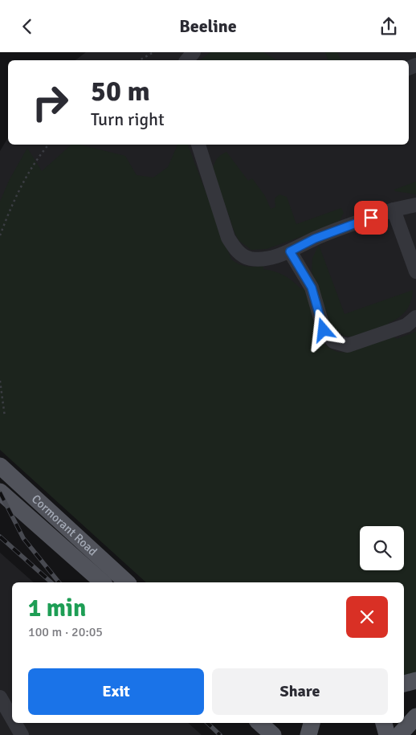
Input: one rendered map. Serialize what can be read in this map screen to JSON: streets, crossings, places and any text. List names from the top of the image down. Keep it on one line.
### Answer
{"streets":{"main road":["Cormorant Road"]},"page":{"header":"Beeline","turn":["50 m","Turn right"],"heading":["1 min","100 m · 20:05"],"buttons":["Exit","Share"]}}
